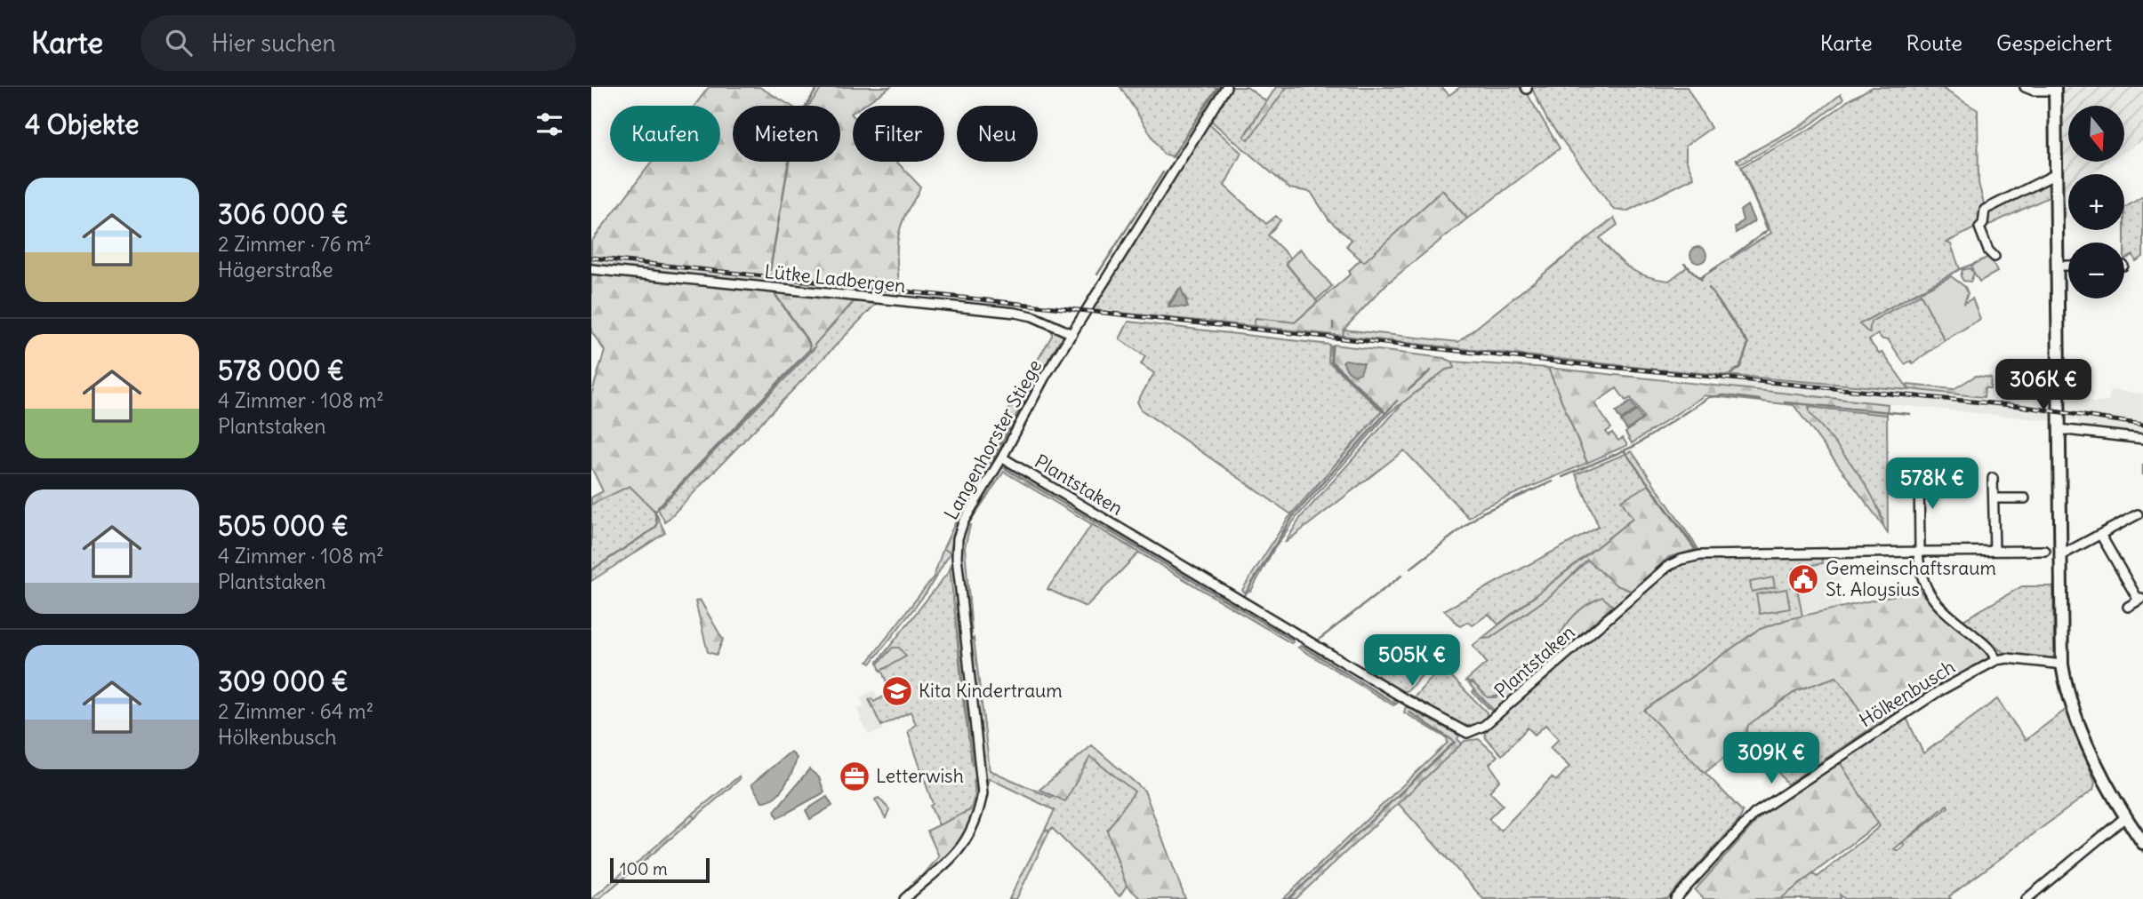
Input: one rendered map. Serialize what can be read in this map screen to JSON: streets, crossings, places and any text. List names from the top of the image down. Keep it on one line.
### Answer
{"streets":{"street":["Lütke Ladbergen","Langenhorster Stiege","Plantstaken","Hölkenbusch"]},"crossings":[["Lütke Ladbergen","Langenhorster Stiege"],["Langenhorster Stiege","Plantstaken"]],"places":{"public building":["Gemeinschaftsraum St. Aloysius"],"school or university":["Kita Kindertraum"],"office":["Letterwish"]},"scale_bar":"100 m","north":"bottom","page":{"header":"Karte","search":"Hier suchen","nav":["Karte","Route","Gespeichert"],"heading":"4 Objekte","map_buttons":["+","−"],"chip":["Kaufen","Mieten","Filter","Neu"],"list":[{"name":"306 000 €","note":"2 Zimmer · 76 m² · Hägerstraße"},{"name":"578 000 €","note":"4 Zimmer · 108 m² · Plantstaken"},{"name":"505 000 €","note":"4 Zimmer · 108 m² · Plantstaken"},{"name":"309 000 €","note":"2 Zimmer · 64 m² · Hölkenbusch"}],"price":["306K €","578K €","505K €","309K €"],"scale":"100 m"}}
